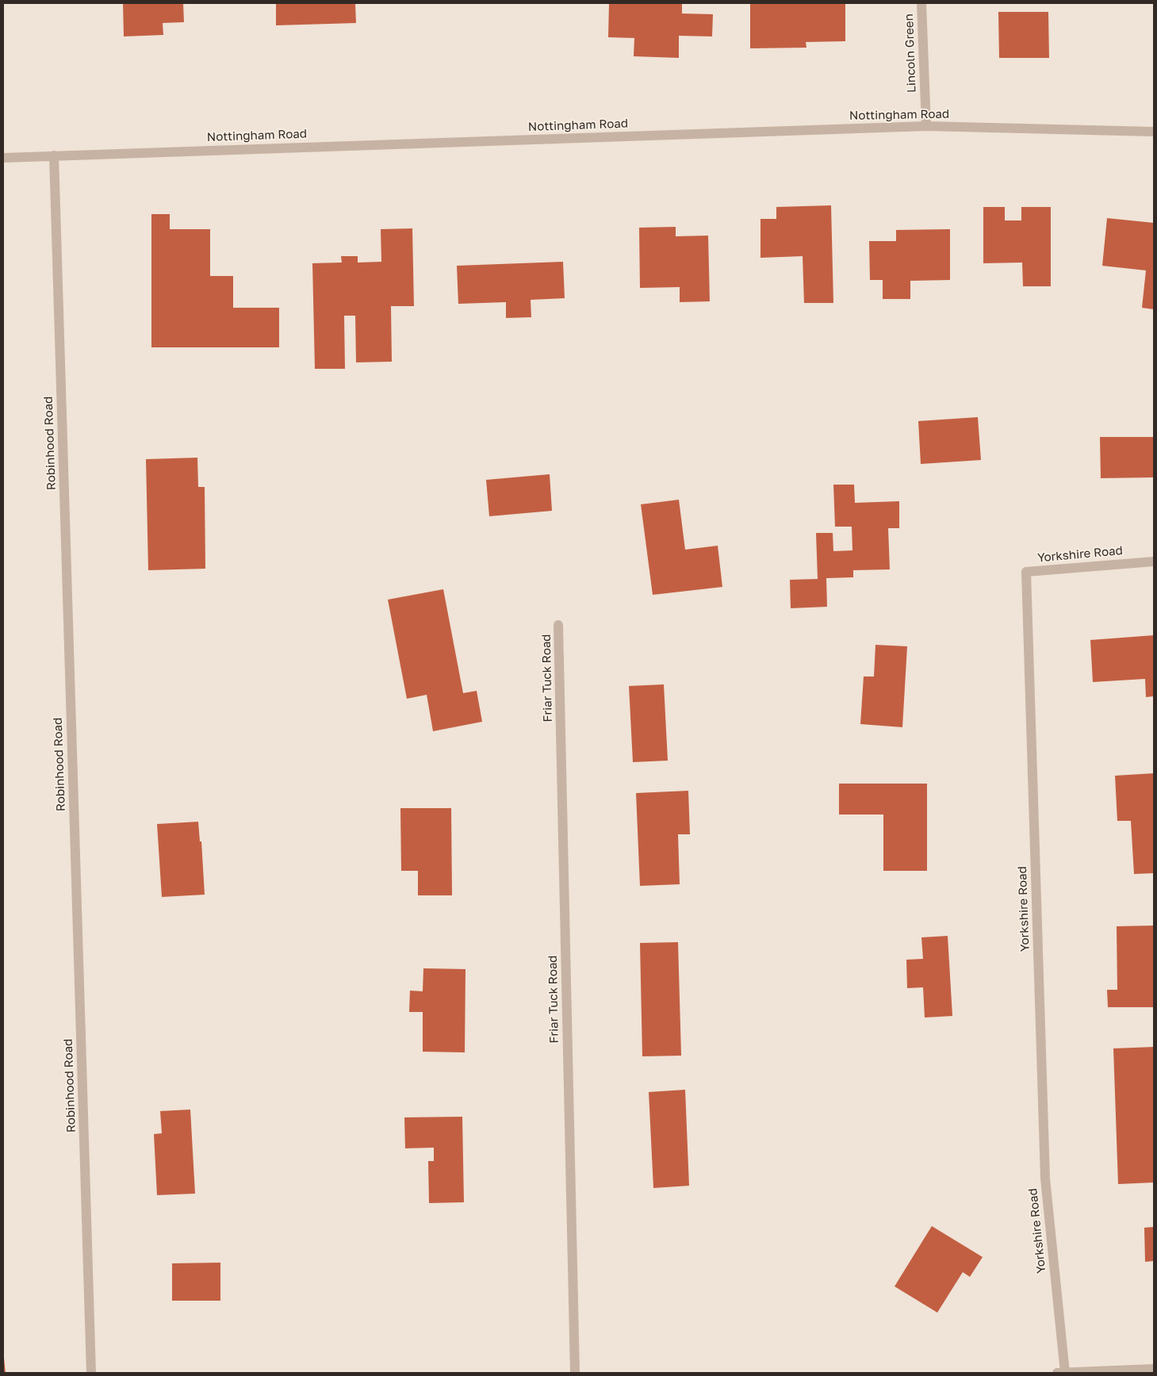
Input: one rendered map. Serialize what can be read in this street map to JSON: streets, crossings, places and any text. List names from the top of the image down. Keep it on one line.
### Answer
{"streets":{"street":["Lincoln Green","Nottingham Road","Robinhood Road","Yorkshire Road","Friar Tuck Road"]},"crossings":[["Lincoln Green","Nottingham Road"],["Nottingham Road","Robinhood Road"]]}
